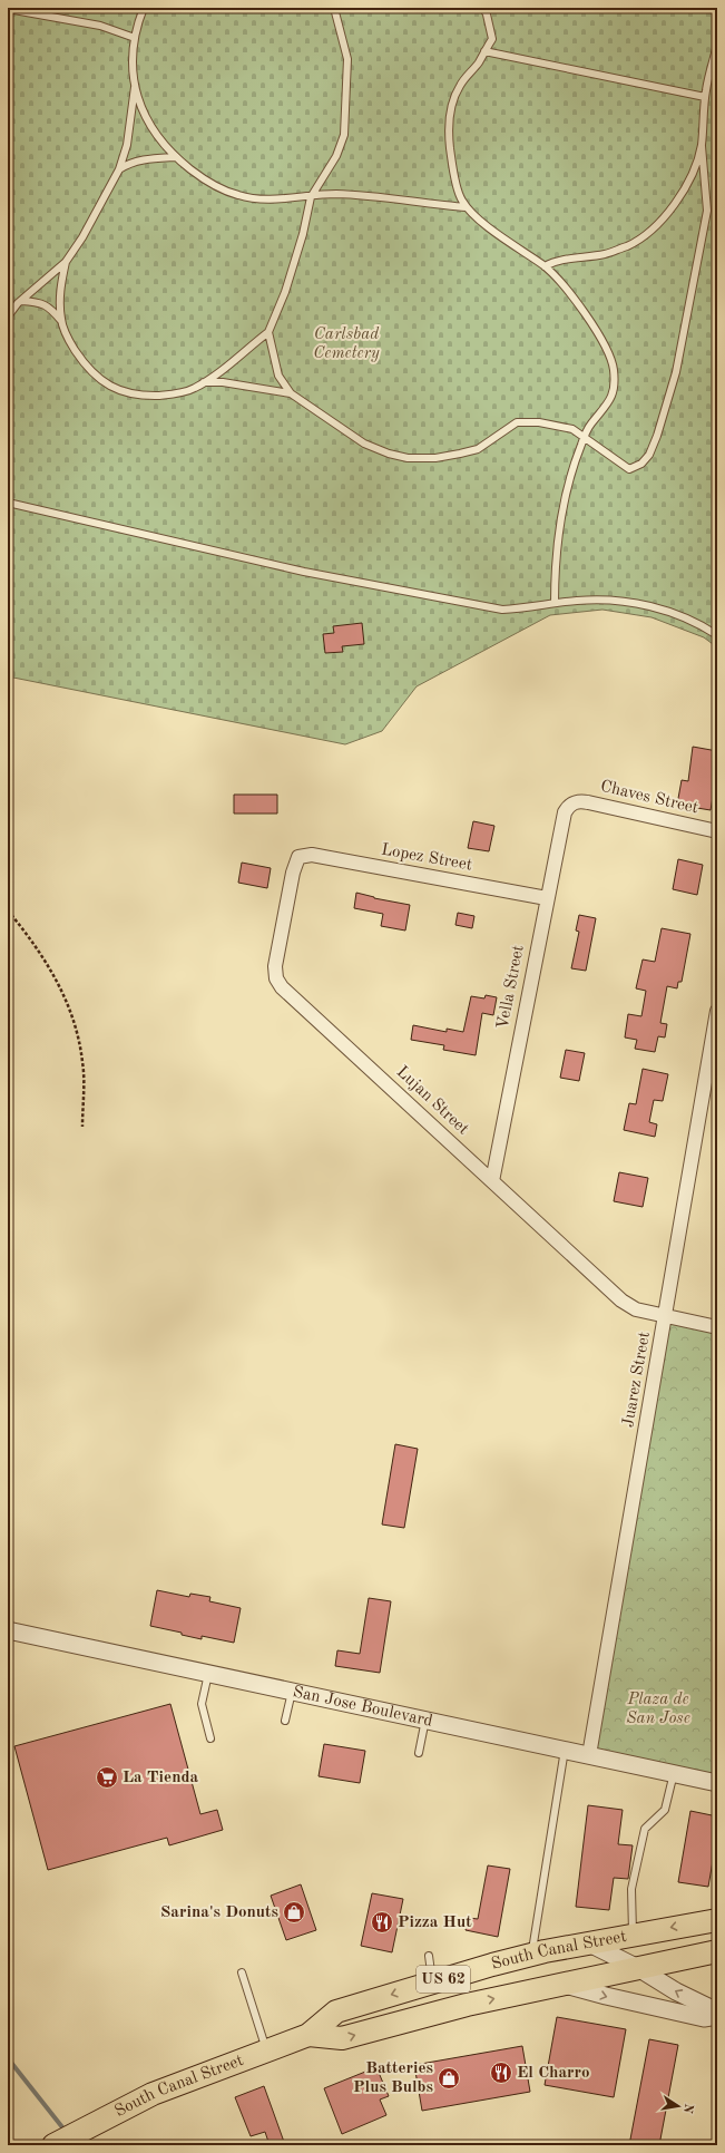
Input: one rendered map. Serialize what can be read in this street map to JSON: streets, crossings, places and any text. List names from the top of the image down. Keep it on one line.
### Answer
{"streets":{"highway":["South Canal Street","US 62"],"street":["Chaves Street","Lopez Street","Vella Street","Lujan Street","Juarez Street","San Jose Boulevard"]},"crossings":[["Chaves Street","Vella Street"],["Lopez Street","Vella Street"],["Lopez Street","Lujan Street"],["Vella Street","Lujan Street"],["Lujan Street","Juarez Street"],["Juarez Street","San Jose Boulevard"]],"parks":["Carlsbad Cemetery","Plaza de San Jose"],"places":{"supermarket":["La Tienda"],"shop":["Sarina's Donuts","Batteries Plus Bulbs"],"restaurant":["Pizza Hut","El Charro"]},"north":"right"}
